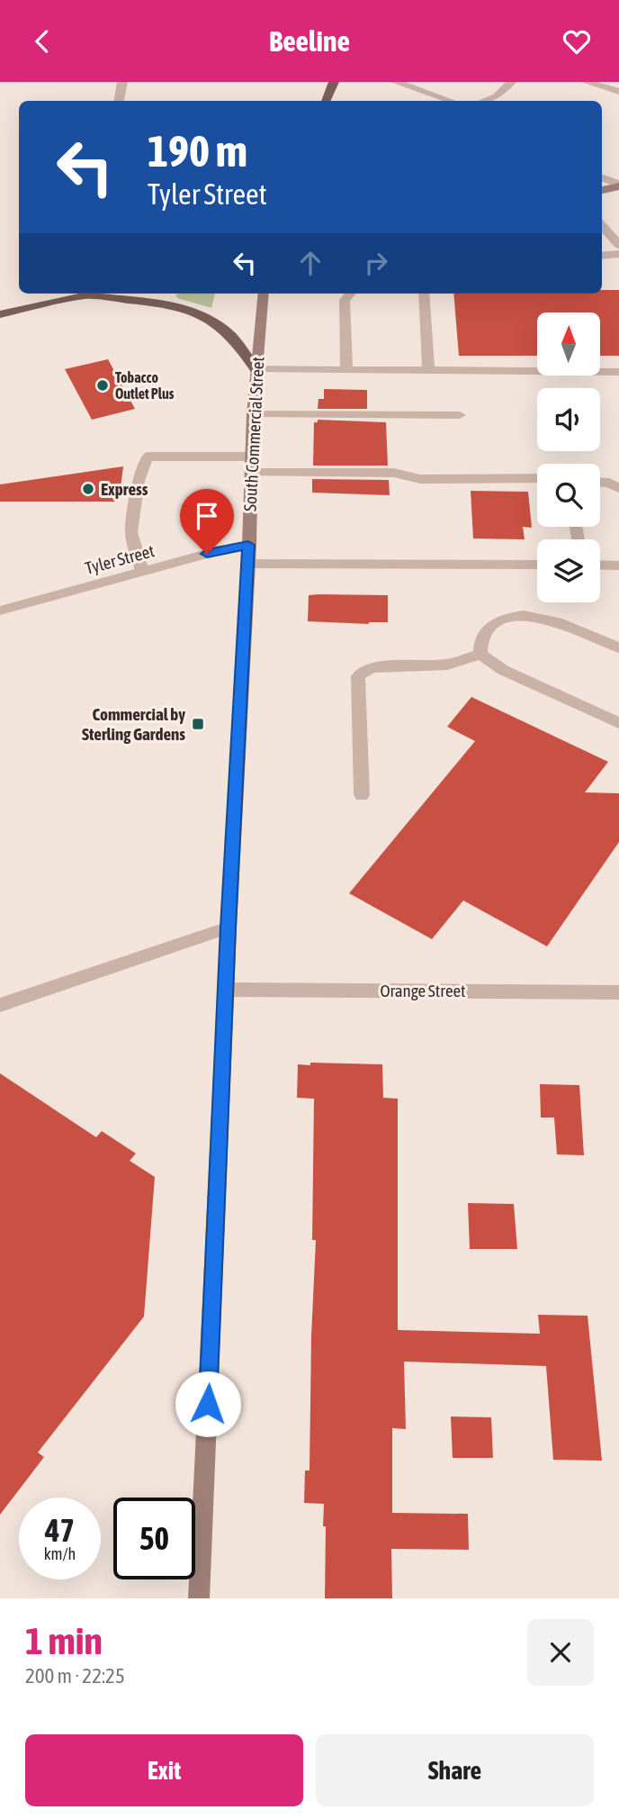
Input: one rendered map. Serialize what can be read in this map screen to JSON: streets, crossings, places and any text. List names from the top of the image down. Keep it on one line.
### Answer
{"streets":{"main road":["South Commercial Street"],"street":["Tyler Street","Orange Street"]},"crossings":[["South Commercial Street","Tyler Street"],["South Commercial Street","Orange Street"]],"places":{"other":["Tobacco Outlet Plus","Express"],"transit":["Commercial by Sterling Gardens"]},"north":"top","page":{"header":"Beeline","turn":["190 m","Tyler Street"],"speed":"47 km/h","limit":"50","heading":["1 min","200 m · 22:25"],"buttons":["Exit","Share"]}}
